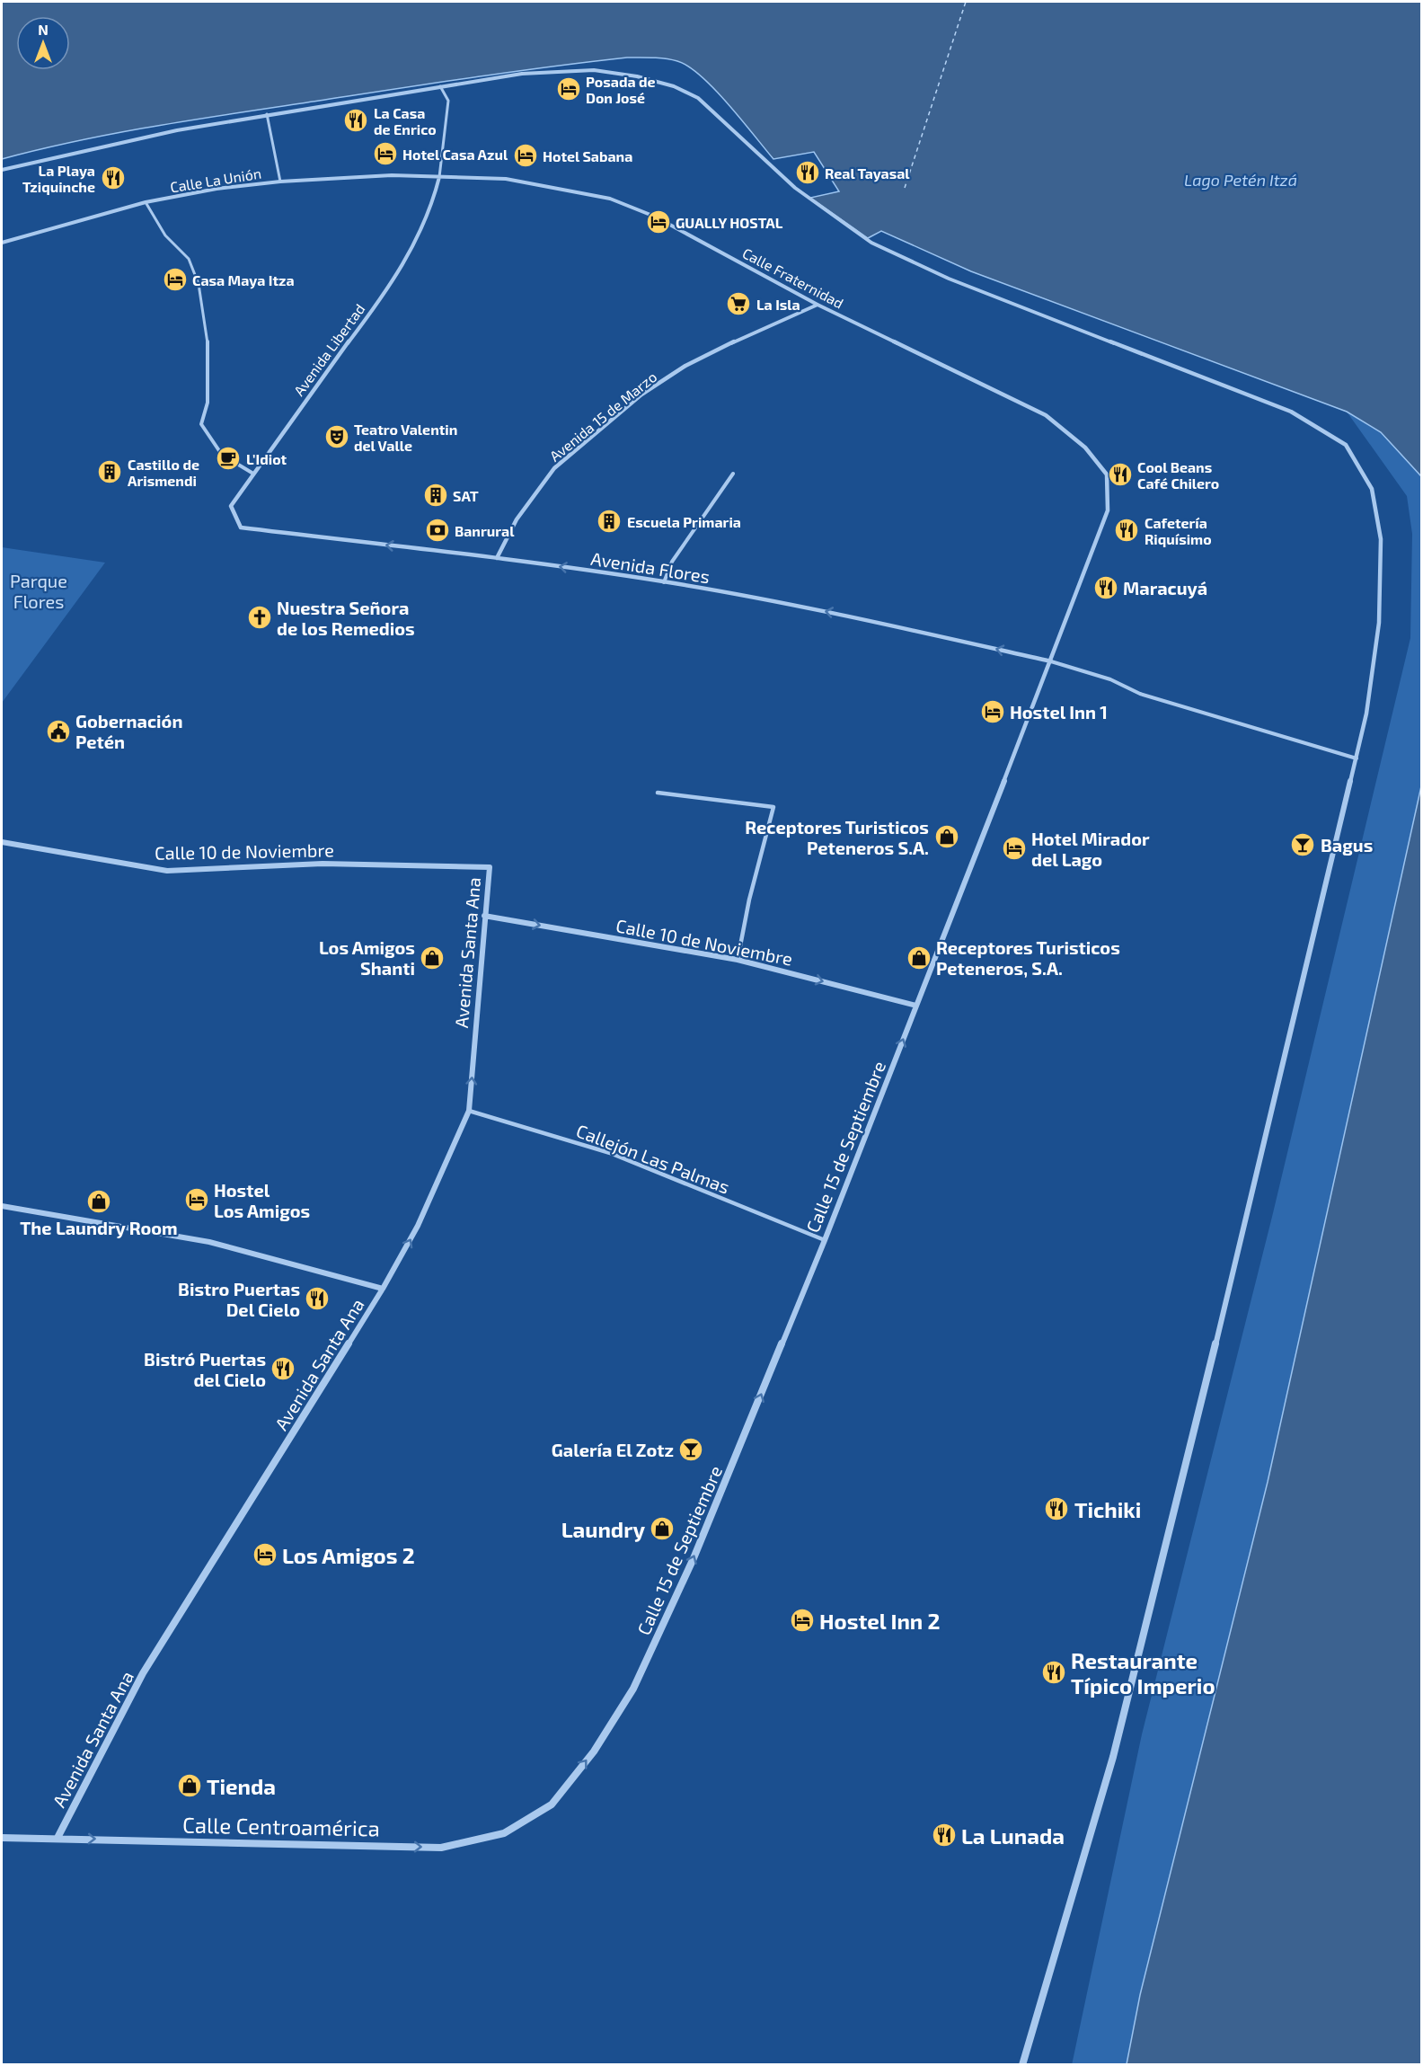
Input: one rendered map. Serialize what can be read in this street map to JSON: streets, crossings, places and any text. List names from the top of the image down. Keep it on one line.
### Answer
{"streets":{"street":["Calle La Unión","Calle Fraternidad","Avenida Libertad","Avenida 15 de Marzo","Avenida Flores","Calle 10 de Noviembre","Avenida Santa Ana","Calle 15 de Septiembre","Calle Centroamérica"],"lane":["Callejón Las Palmas"]},"crossings":[["Calle La Unión","Calle Fraternidad"],["Calle La Unión","Avenida Libertad"],["Calle Fraternidad","Avenida Libertad"],["Calle Fraternidad","Avenida 15 de Marzo"],["Calle Fraternidad","Calle 15 de Septiembre"],["Avenida Libertad","Avenida Flores"],["Avenida 15 de Marzo","Avenida Flores"],["Avenida Flores","Calle 15 de Septiembre"],["Calle 10 de Noviembre","Avenida Santa Ana"],["Calle 10 de Noviembre","Calle 15 de Septiembre"],["Avenida Santa Ana","Callejón Las Palmas"],["Avenida Santa Ana","Calle Centroamérica"],["Calle 15 de Septiembre","Callejón Las Palmas"],["Calle 15 de Septiembre","Calle Centroamérica"]],"one_way":["Avenida Flores","Calle 10 de Noviembre","Avenida Santa Ana","Calle 15 de Septiembre","Calle Centroamérica"],"water":["Lago Petén Itzá"],"parks":["Parque Flores"],"places":{"hotel":["Posada de Don José","Hotel Casa Azul","Hotel Sabana","GUALLY HOSTAL","Casa Maya Itza","Hostel Inn 1","Hotel Mirador del Lago","Hostel Los Amigos","Los Amigos 2","Hostel Inn 2"],"restaurant":["La Casa de Enrico","Real Tayasal","La Playa Tziquinche","Cool Beans Café Chilero","Cafetería Riquísimo","Maracuyá","Bistro Puertas Del Cielo","Bistró Puertas del Cielo","Tichiki","Restaurante Típico Imperio","La Lunada"],"supermarket":["La Isla"],"theatre":["Teatro Valentin del Valle"],"cafe":["L'Idiot"],"building":["Castillo de Arismendi","SAT","Escuela Primaria"],"bank":["Banrural"],"church":["Nuestra Señora de los Remedios"],"public building":["Gobernación Petén"],"shop":["Receptores Turisticos Peteneros S.A.","Los Amigos Shanti","Receptores Turisticos Peteneros, S.A.","The Laundry Room","Laundry","Tienda"],"bar":["Bagus","Galería El Zotz"]},"north":"top"}
